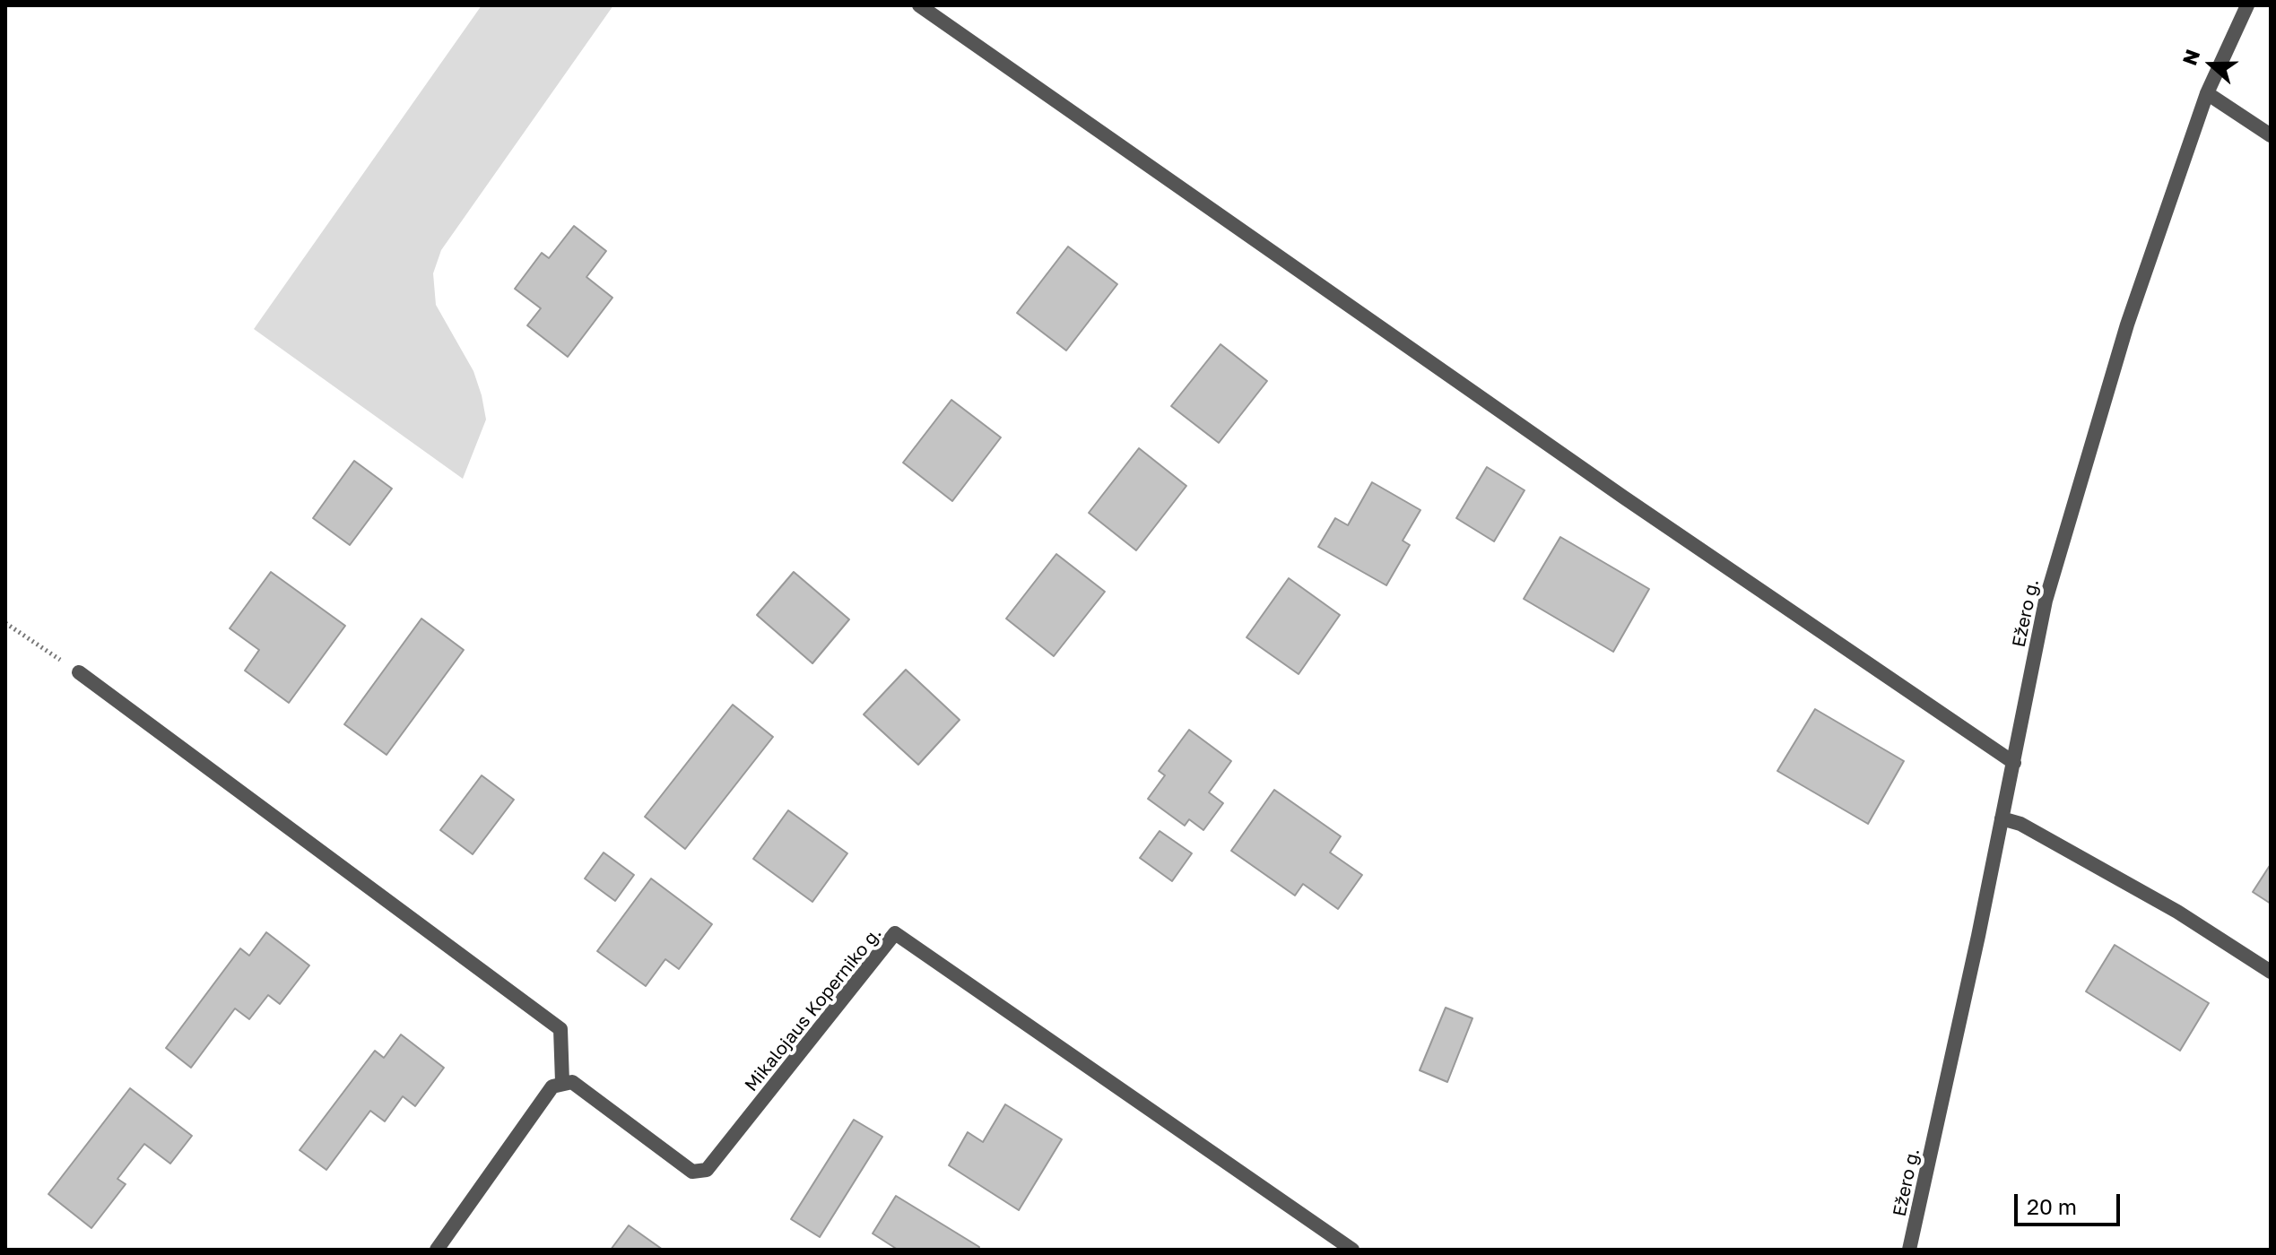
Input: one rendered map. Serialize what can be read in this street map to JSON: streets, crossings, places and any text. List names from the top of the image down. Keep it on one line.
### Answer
{"streets":{"street":["Ežero g.","Mikalojaus Koperniko g."]},"scale_bar":"20 m","north":"left"}
